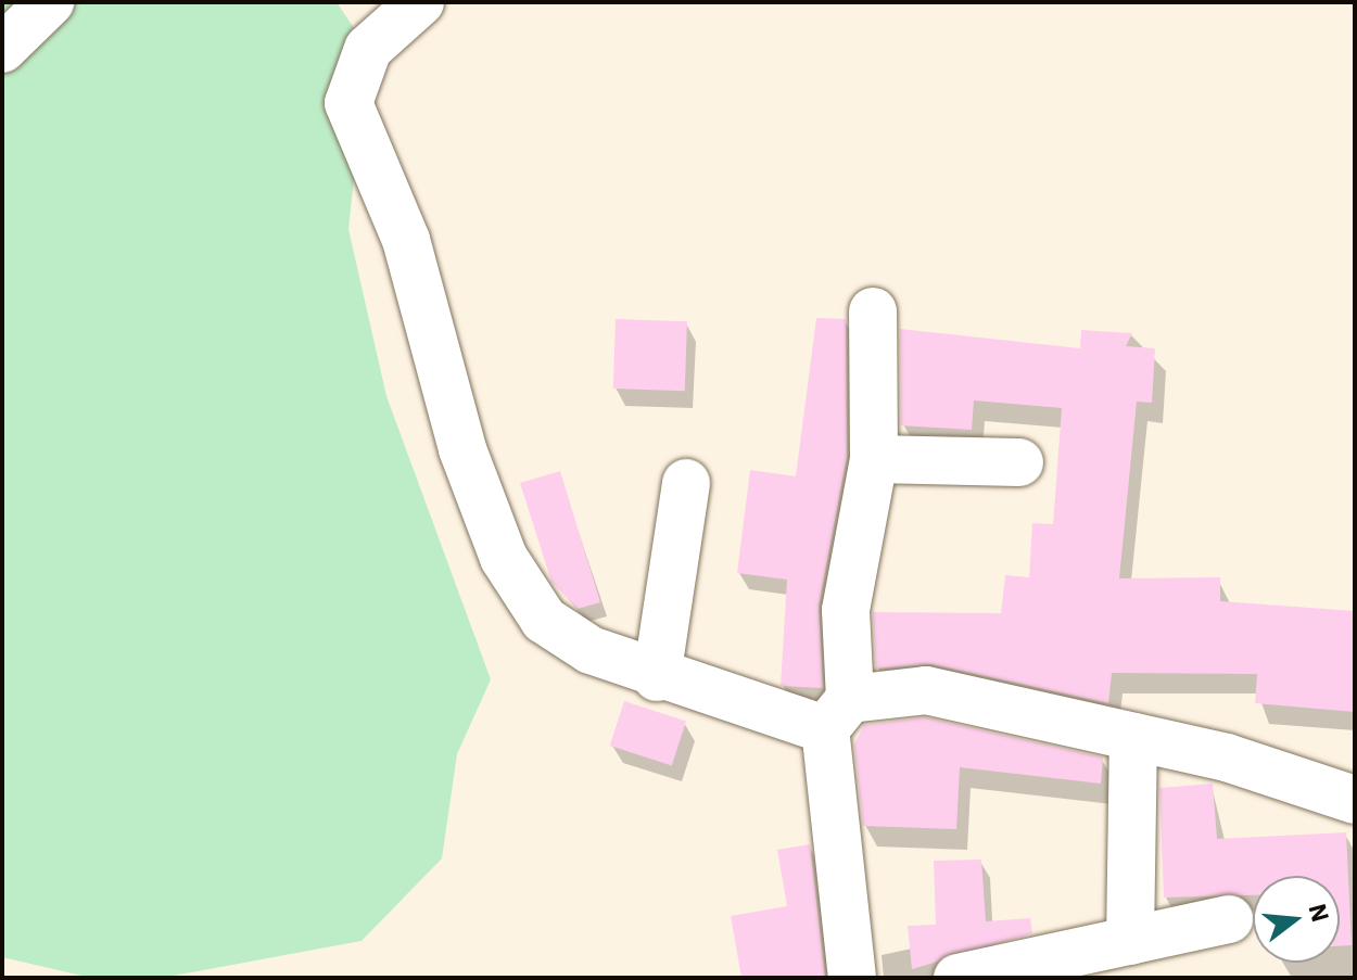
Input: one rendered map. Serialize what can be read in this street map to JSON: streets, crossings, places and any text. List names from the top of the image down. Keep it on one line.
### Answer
{"north":"right"}
